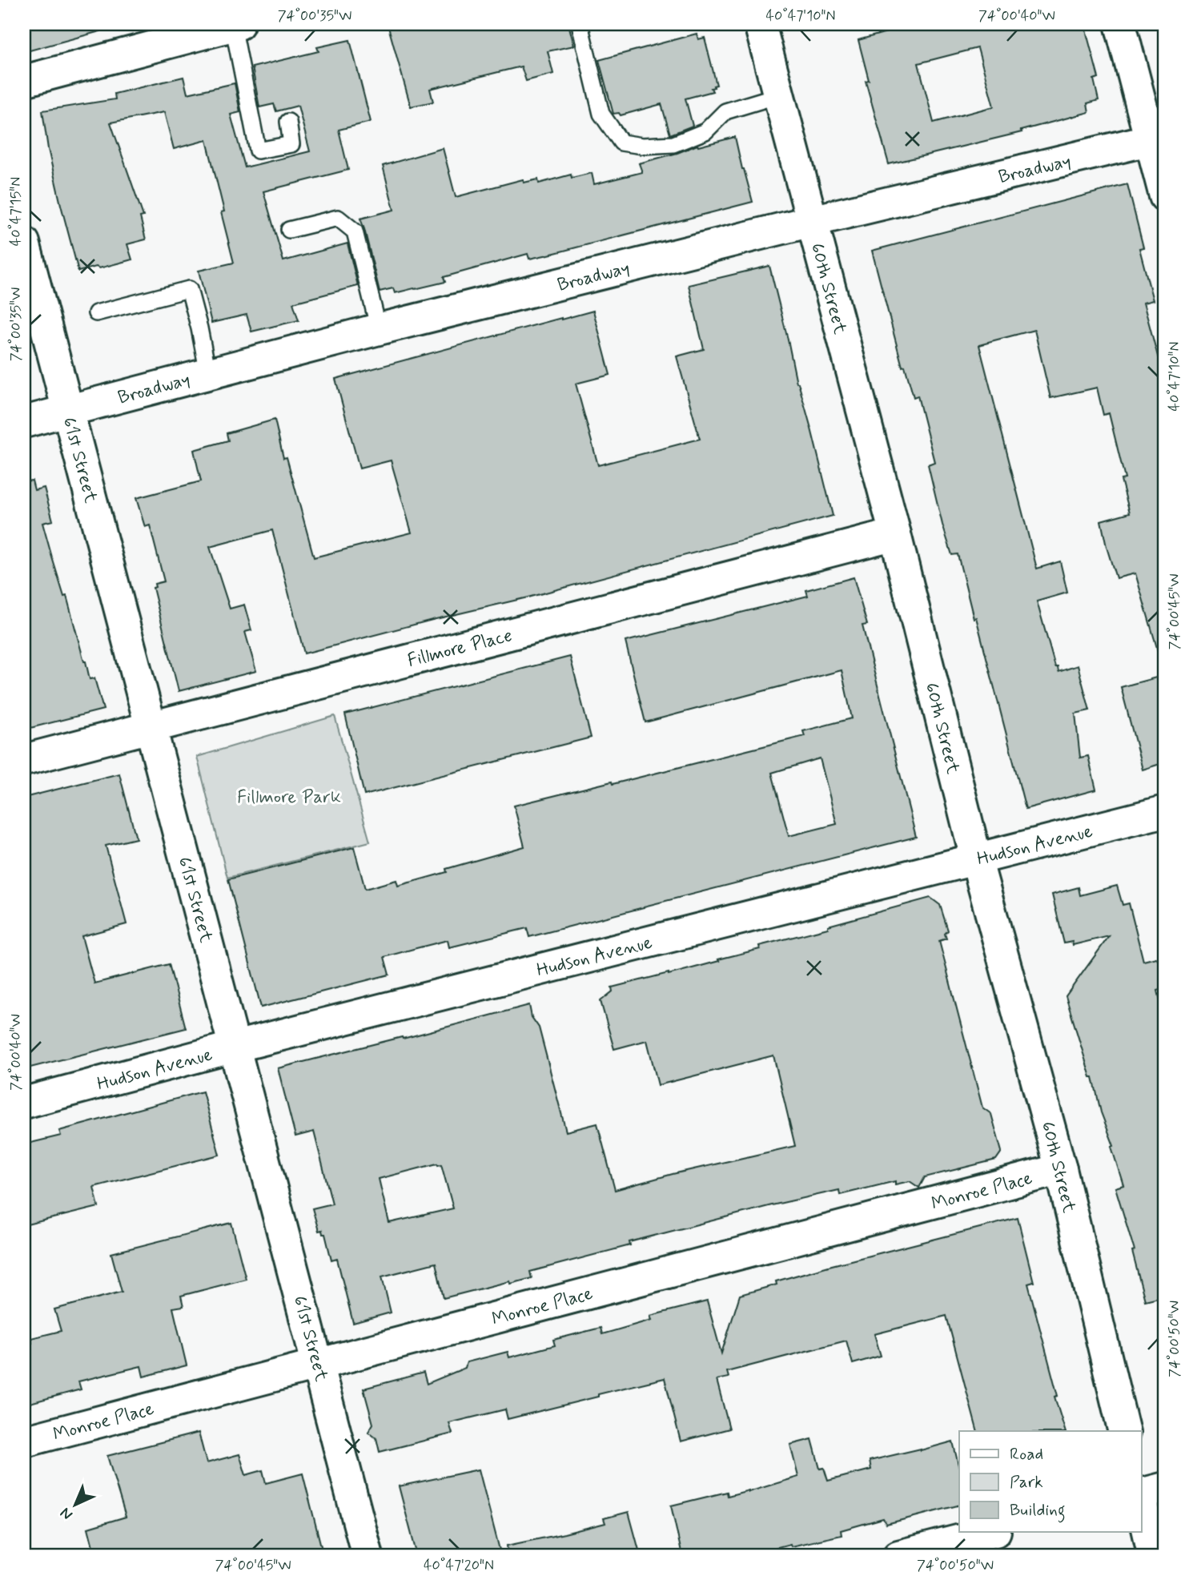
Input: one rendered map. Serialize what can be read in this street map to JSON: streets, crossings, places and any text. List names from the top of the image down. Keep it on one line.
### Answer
{"streets":{"street":["Broadway","60th Street","61st Street","Fillmore Place","Hudson Avenue","Monroe Place"]},"crossings":[["Broadway","60th Street"],["Broadway","61st Street"],["60th Street","Fillmore Place"],["60th Street","Hudson Avenue"],["60th Street","Monroe Place"],["61st Street","Fillmore Place"],["61st Street","Hudson Avenue"],["61st Street","Monroe Place"]],"parks":["Fillmore Park"],"legend":["Road","Park","Building"],"north":"bottom left","coordinates":["74°00'35\"W","40°47'10\"N","74°00'40\"W","40°47'15\"N","74°00'45\"W","74°00'50\"W","40°47'20\"N"]}
